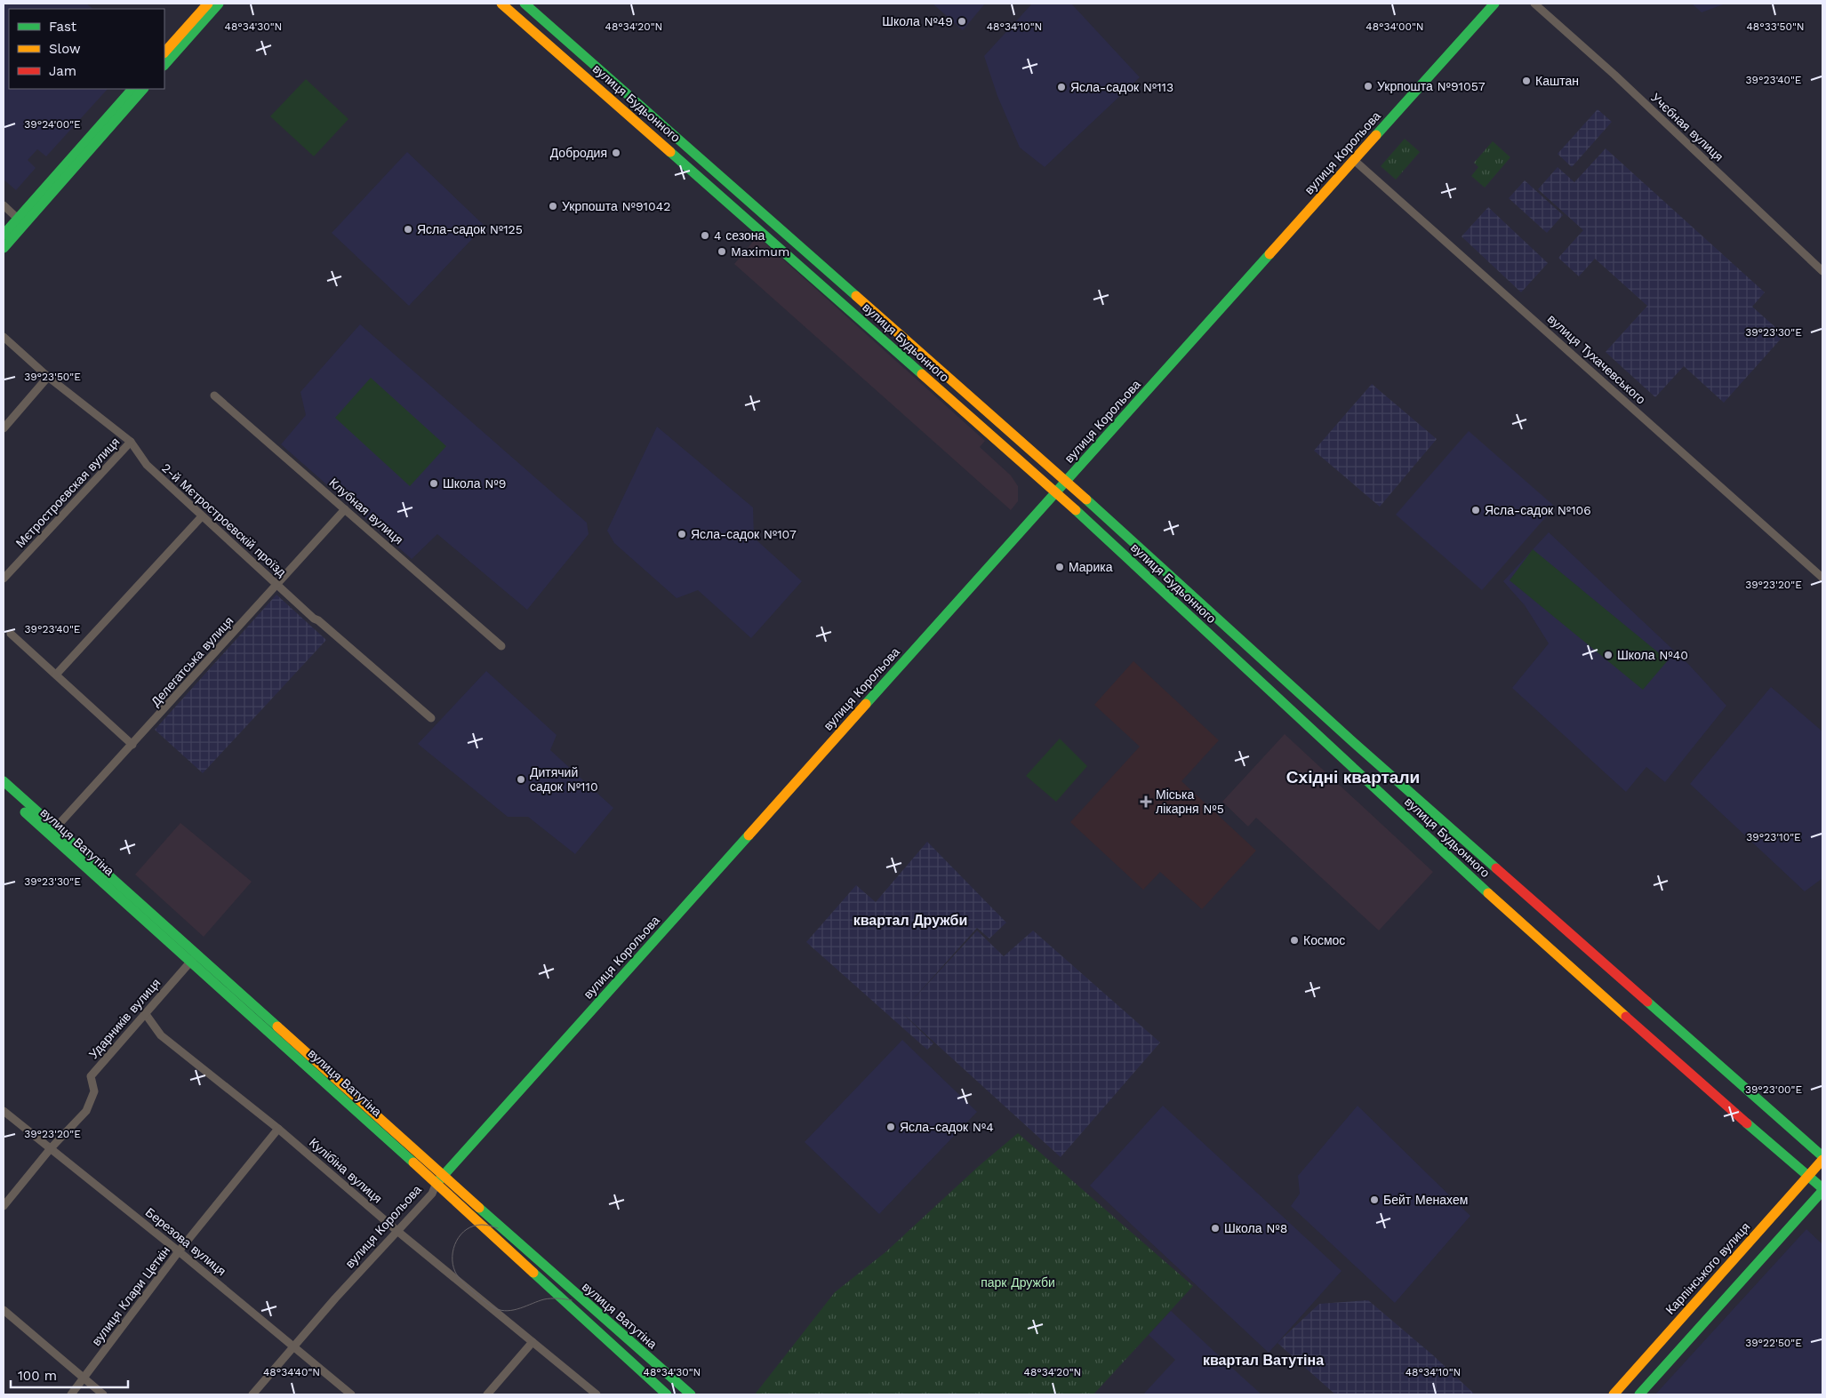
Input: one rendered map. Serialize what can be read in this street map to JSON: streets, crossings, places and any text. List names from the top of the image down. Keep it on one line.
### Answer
{"streets":{"main road":["вулиця Будьонного","вулиця Корольова","вулиця Ватутіна","Карпінського вулиця"],"street":["Учєбная вулиця","вулиця Тухачевського","Мєтростроєвская вулиця","Клубная вулиця","2-й Мєтростроєвскій проїзд","Делегатська вулиця","Ударників вулиця","Кулібіна вулиця","Березова вулиця","вулиця Клари Цеткін"]},"crossings":[["вулиця Будьонного","вулиця Корольова"],["вулиця Будьонного","Карпінського вулиця"],["вулиця Корольова","вулиця Тухачевського"],["вулиця Корольова","вулиця Ватутіна"],["вулиця Корольова","Кулібіна вулиця"],["вулиця Корольова","Березова вулиця"],["Мєтростроєвская вулиця","2-й Мєтростроєвскій проїзд"],["Клубная вулиця","Делегатська вулиця"],["2-й Мєтростроєвскій проїзд","Делегатська вулиця"],["Делегатська вулиця","вулиця Ватутіна"],["вулиця Ватутіна","Ударників вулиця"],["Ударників вулиця","Кулібіна вулиця"],["Ударників вулиця","Березова вулиця"],["Кулібіна вулиця","вулиця Клари Цеткін"],["Березова вулиця","вулиця Клари Цеткін"]],"districts":["Східні квартали","квартал Дружби","квартал Ватутіна"],"parks":["парк Дружби"],"places":{"other":["Школа №49","Каштан","Укрпошта №91057","Ясла-садок №113","Добродия","Укрпошта №91042","Ясла-садок №125","4 сезона","Maximum","Школа №9","Ясла-садок №106","Ясла-садок №107","Марика","Школа №40","Дитячий садок №110","Космос","Ясла-садок №4","Бейт Менахем","Школа №8"],"health":["Міська лікарня №5"]},"legend":["Fast","Slow","Jam"],"scale_bar":"100 m","coordinates":["48°34'30\"N","48°34'20\"N","48°34'10\"N","48°34'00\"N","48°33'50\"N","39°23'40\"E","39°24'00\"E","39°23'30\"E","39°23'50\"E","39°23'20\"E","39°23'10\"E","39°23'00\"E","39°22'50\"E","48°34'40\"N"]}
